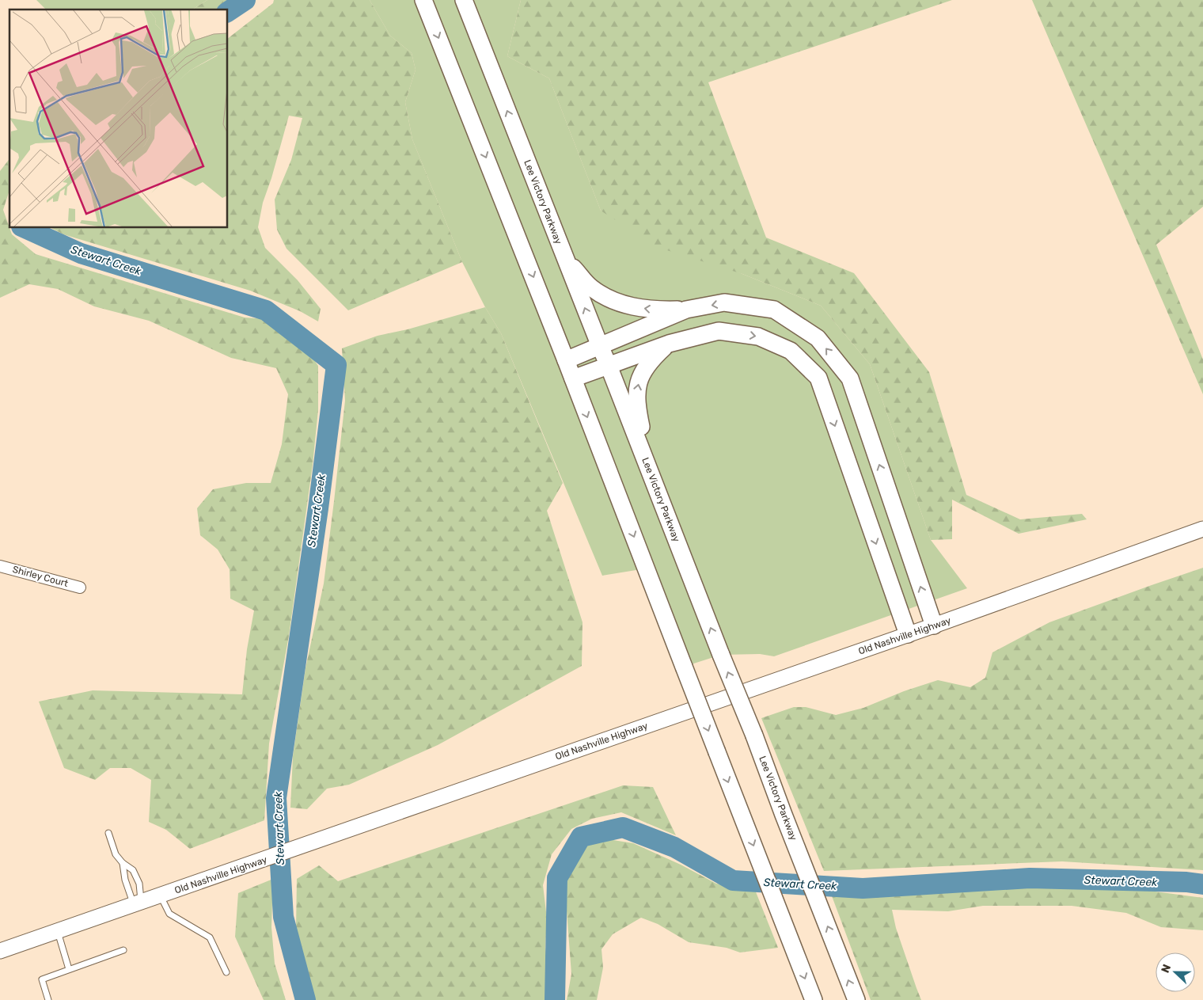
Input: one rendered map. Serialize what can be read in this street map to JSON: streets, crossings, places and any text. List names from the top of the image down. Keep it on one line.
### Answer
{"streets":{"main road":["Lee Victory Parkway","Old Nashville Highway"],"street":["Shirley Court"]},"water":["Stewart Creek"],"north":"left"}
